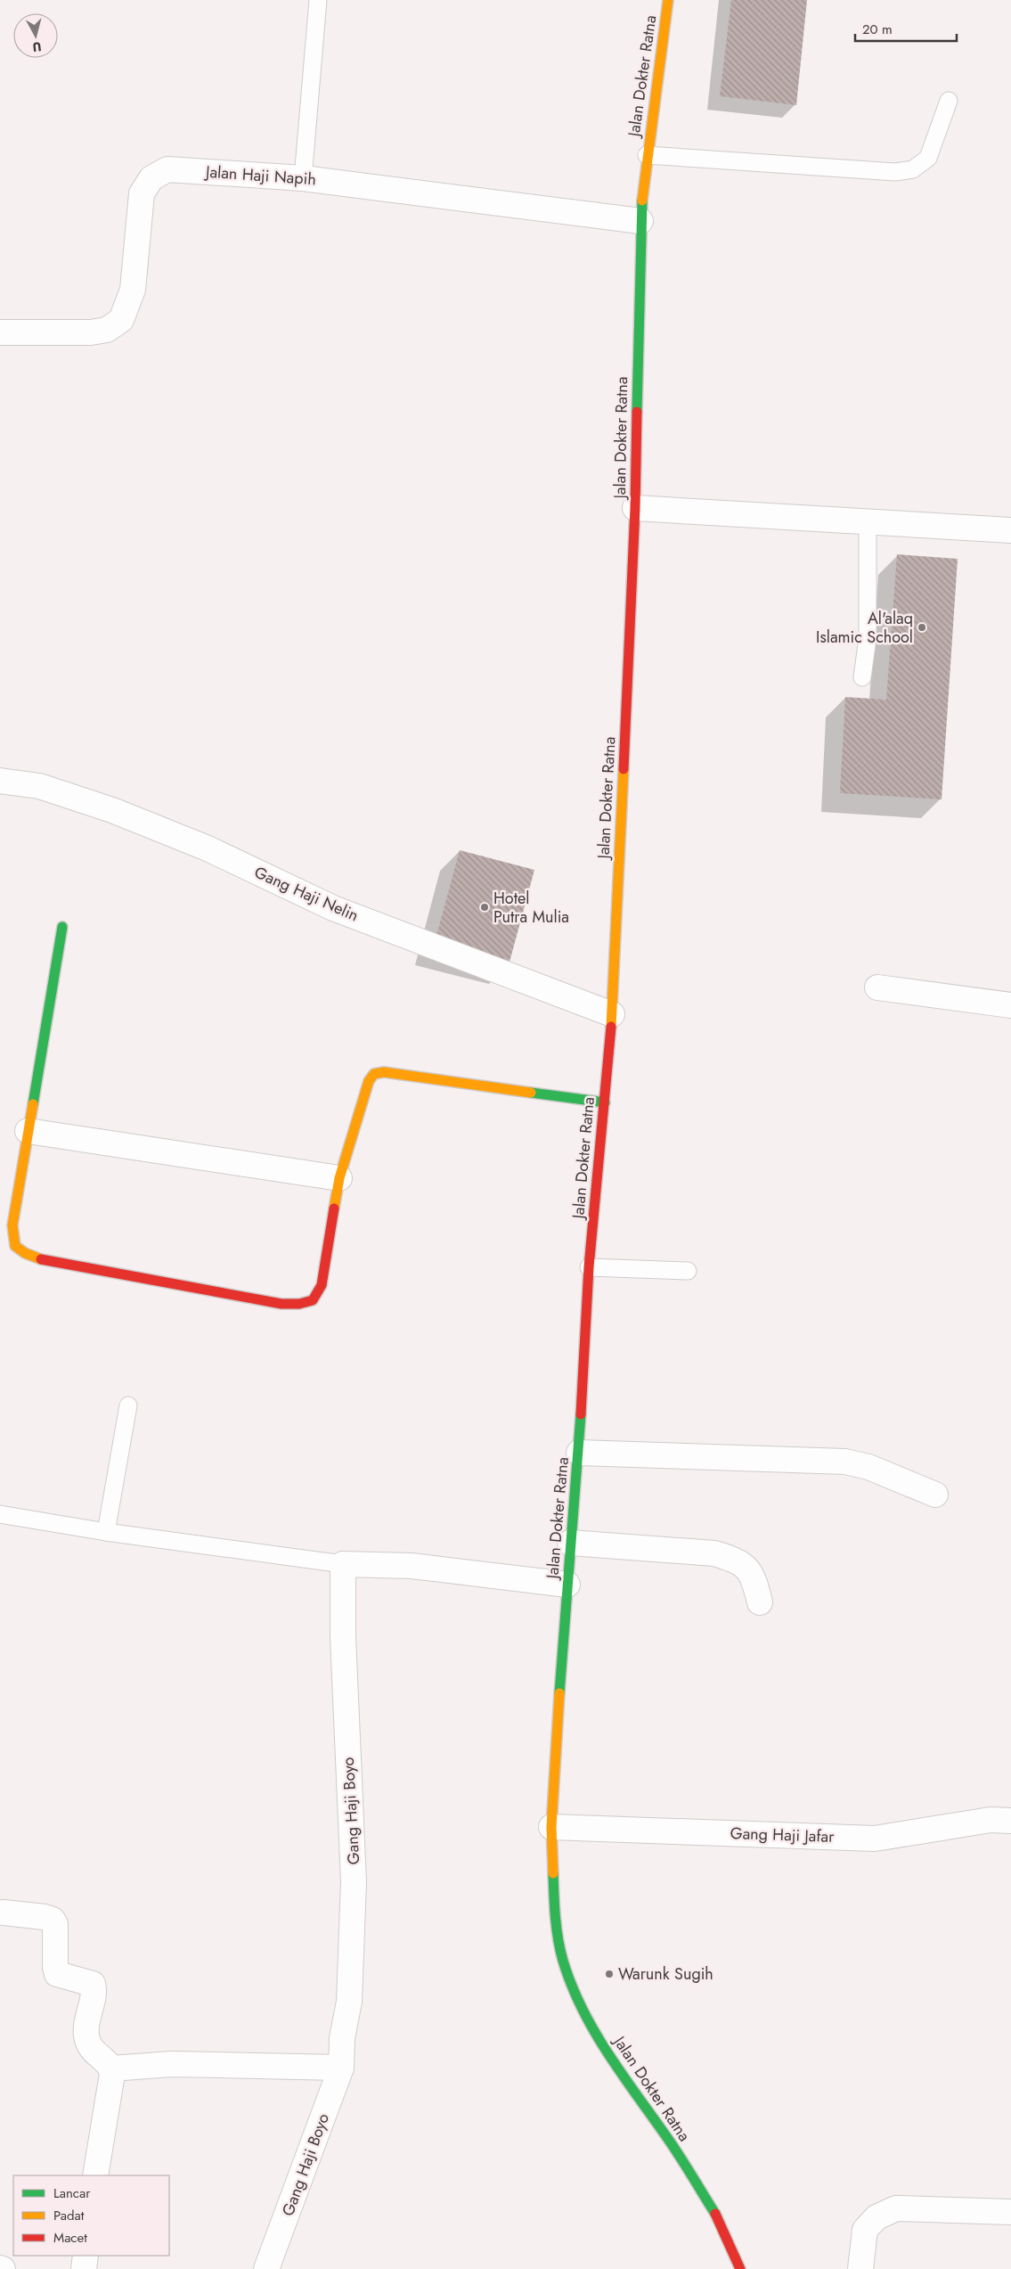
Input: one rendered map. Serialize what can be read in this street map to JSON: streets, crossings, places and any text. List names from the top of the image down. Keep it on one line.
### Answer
{"streets":{"street":["Jalan Dokter Ratna","Jalan Haji Napih","Gang Haji Nelin","Gang Haji Boyo","Gang Haji Jafar"]},"crossings":[["Jalan Dokter Ratna","Jalan Haji Napih"],["Jalan Dokter Ratna","Gang Haji Nelin"],["Jalan Dokter Ratna","Gang Haji Jafar"]],"places":["Al'alaq Islamic School","Hotel Putra Mulia","Warunk Sugih"],"legend":["Lancar","Padat","Macet"],"scale_bar":"20 m","north":"bottom"}
